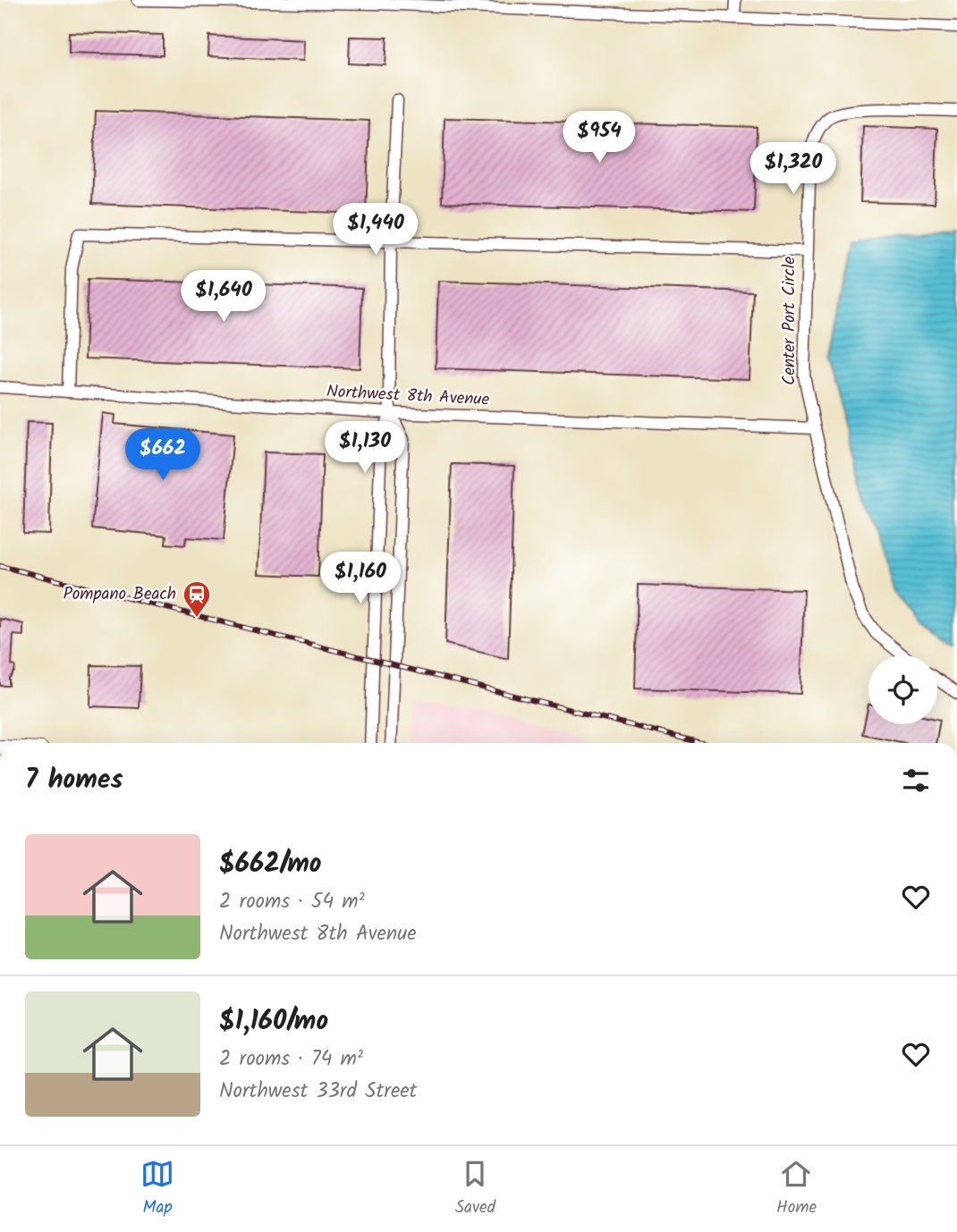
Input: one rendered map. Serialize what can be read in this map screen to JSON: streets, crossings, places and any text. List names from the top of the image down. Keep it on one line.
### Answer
{"streets":{"street":["Center Port Circle","Northwest 8th Avenue"]},"crossings":[["Center Port Circle","Northwest 8th Avenue"]],"places":{"station":["Pompano Beach"]},"page":{"price":["$954","$1,320","$1,440","$1,640","$1,130","$662","$1,160"],"heading":"7 homes","list":[{"name":"$662/mo","note":"2 rooms · 54 m² · Northwest 8th Avenue"},{"name":"$1,160/mo","note":"2 rooms · 74 m² · Northwest 33rd Street"}],"tabs":["Map","Saved","Home"]}}
